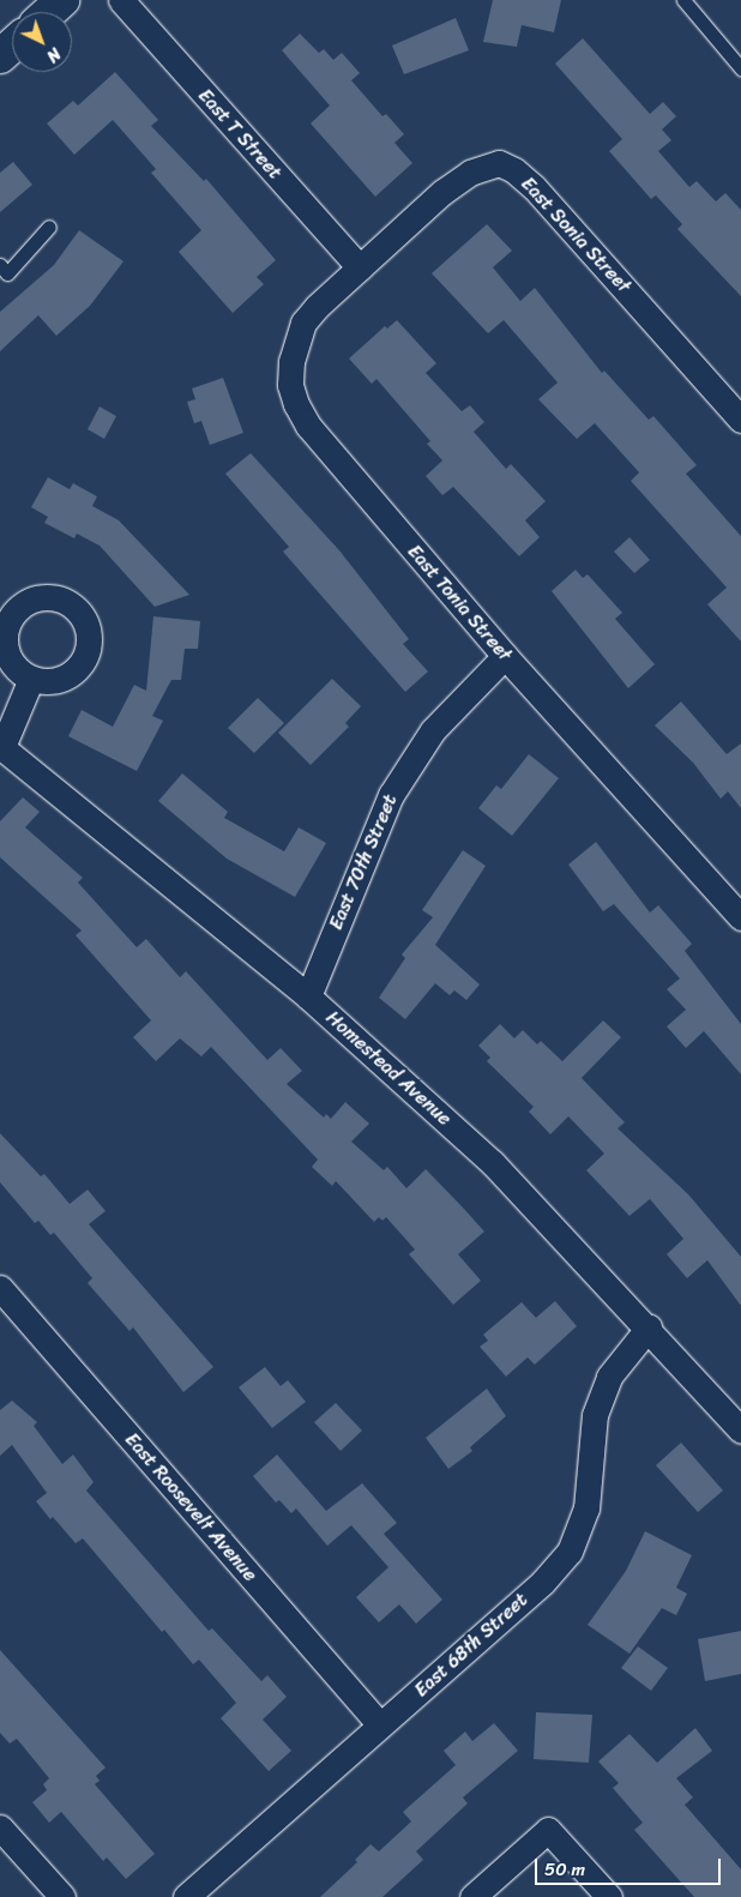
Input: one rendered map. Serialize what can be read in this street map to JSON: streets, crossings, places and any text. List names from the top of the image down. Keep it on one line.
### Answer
{"streets":{"street":["East T Street","East Sonia Street","East Tonia Street","East 70th Street","Homestead Avenue","East Roosevelt Avenue","East 68th Street"]},"crossings":[["East T Street","East Sonia Street"],["East T Street","East Tonia Street"],["East Sonia Street","East Tonia Street"],["East Tonia Street","East 70th Street"],["East 70th Street","Homestead Avenue"],["Homestead Avenue","East 68th Street"],["East Roosevelt Avenue","East 68th Street"]],"scale_bar":"50 m","north":"bottom right"}
